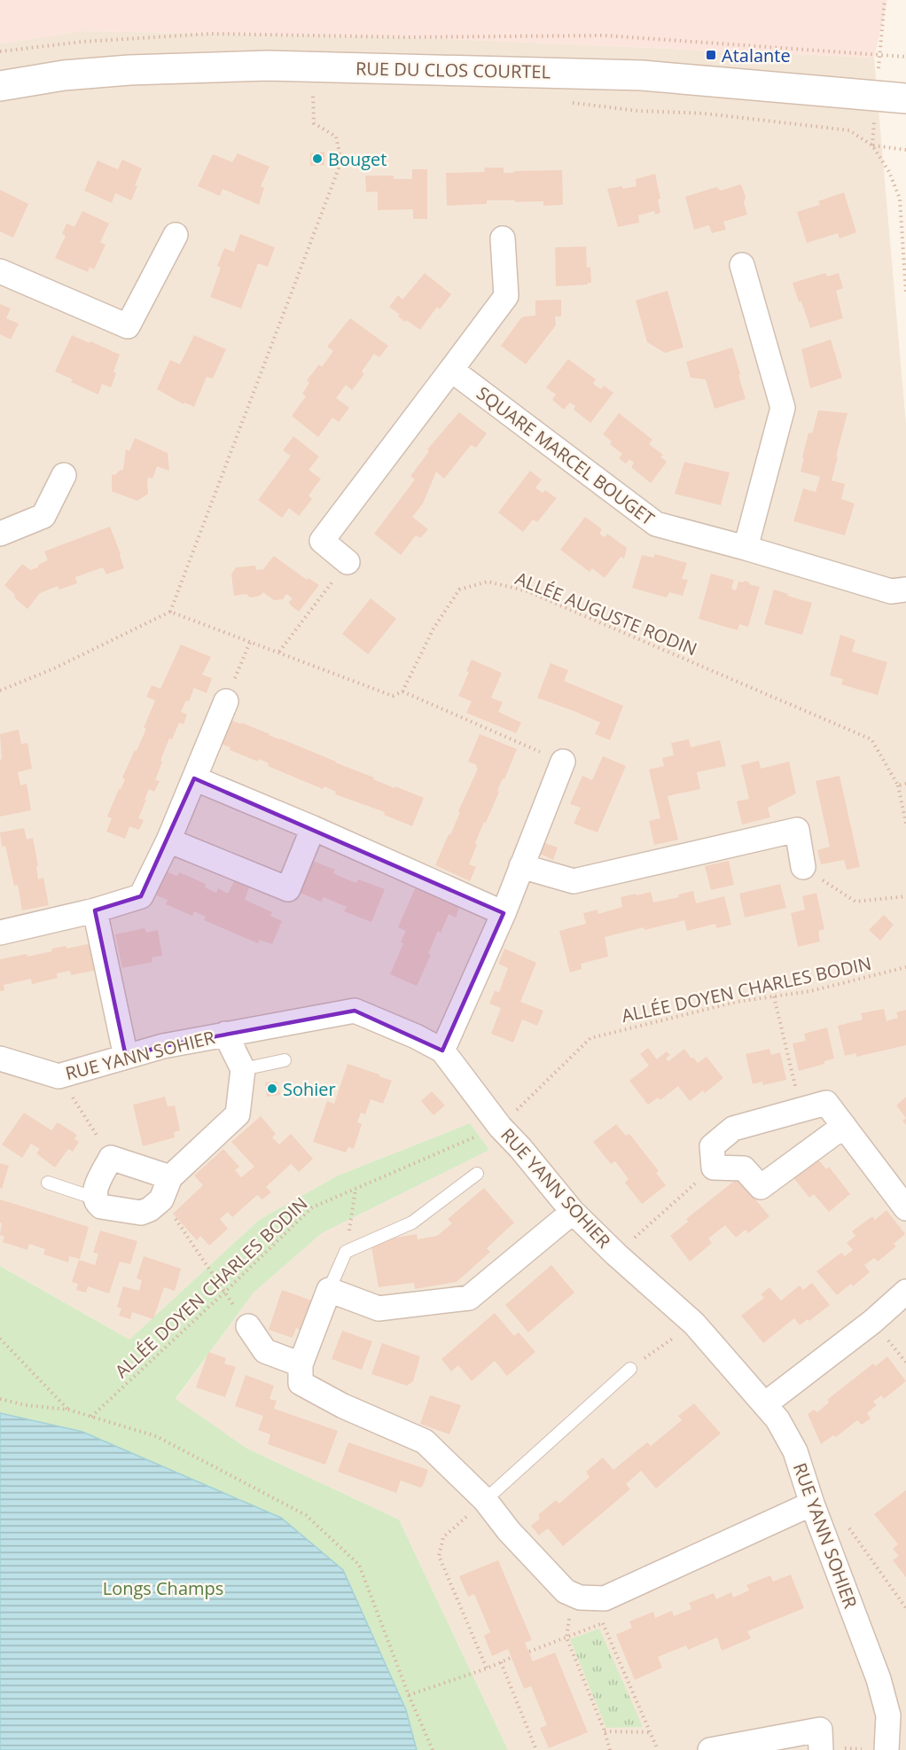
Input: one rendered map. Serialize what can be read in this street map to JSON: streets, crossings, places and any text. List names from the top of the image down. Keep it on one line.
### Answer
{"streets":{"main road":["RUE DU CLOS COURTEL"],"street":["SQUARE MARCEL BOUGET","RUE YANN SOHIER"],"path":["ALLÉE AUGUSTE RODIN","ALLÉE DOYEN CHARLES BODIN"]},"crossings":[["ALLÉE DOYEN CHARLES BODIN","RUE YANN SOHIER"]],"parks":["Longs Champs"],"places":{"transit":["Atalante"],"other":["Bouget","Sohier"]}}
